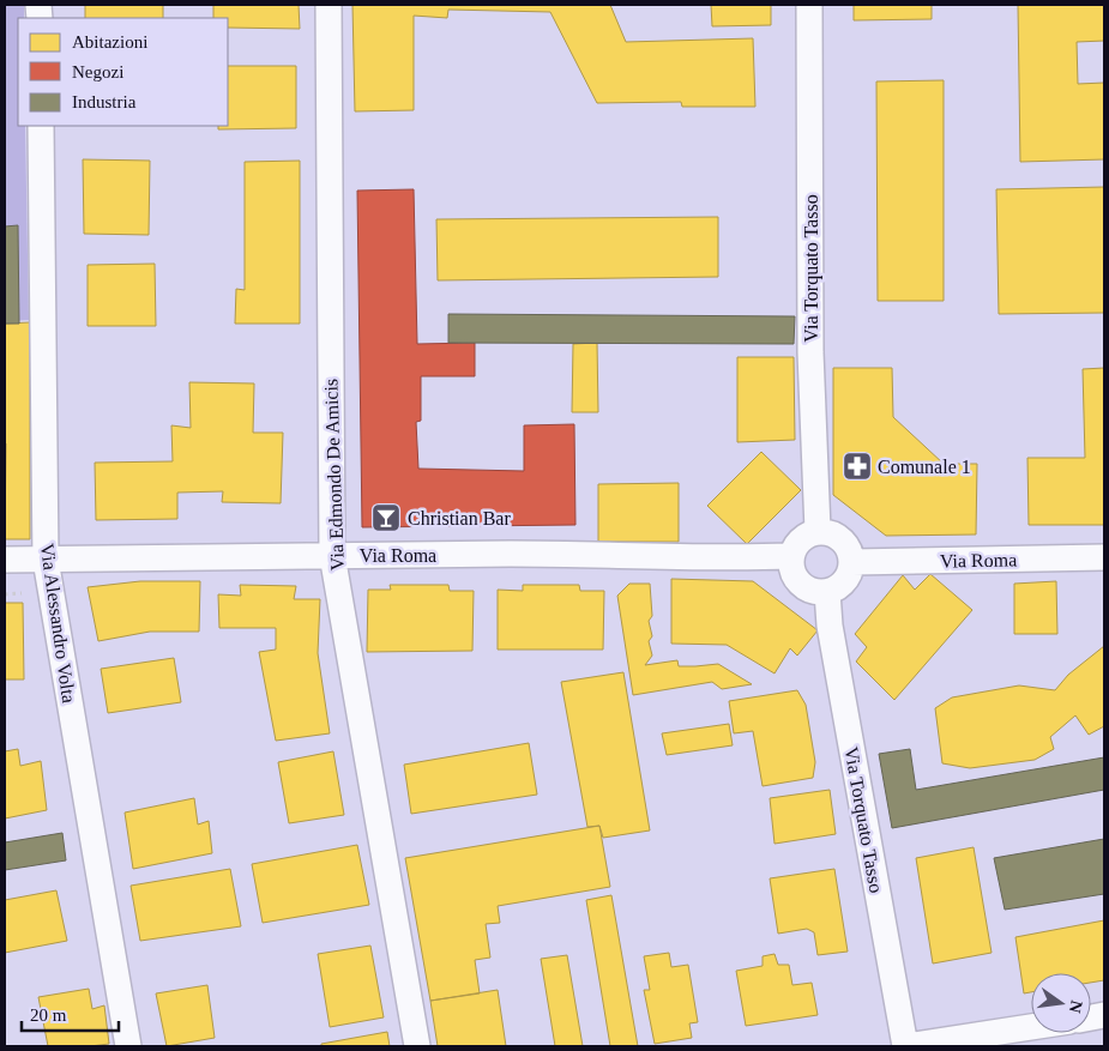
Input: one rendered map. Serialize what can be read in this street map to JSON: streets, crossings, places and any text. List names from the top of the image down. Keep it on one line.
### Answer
{"streets":{"street":["Via Torquato Tasso","Via Edmondo De Amicis","Via Roma","Via Alessandro Volta"]},"crossings":[["Via Torquato Tasso","Via Roma"],["Via Edmondo De Amicis","Via Roma"],["Via Roma","Via Alessandro Volta"]],"places":{"pharmacy":["Comunale 1"],"bar":["Christian Bar"]},"legend":["Abitazioni","Negozi","Industria"],"scale_bar":"20 m","north":"right"}
